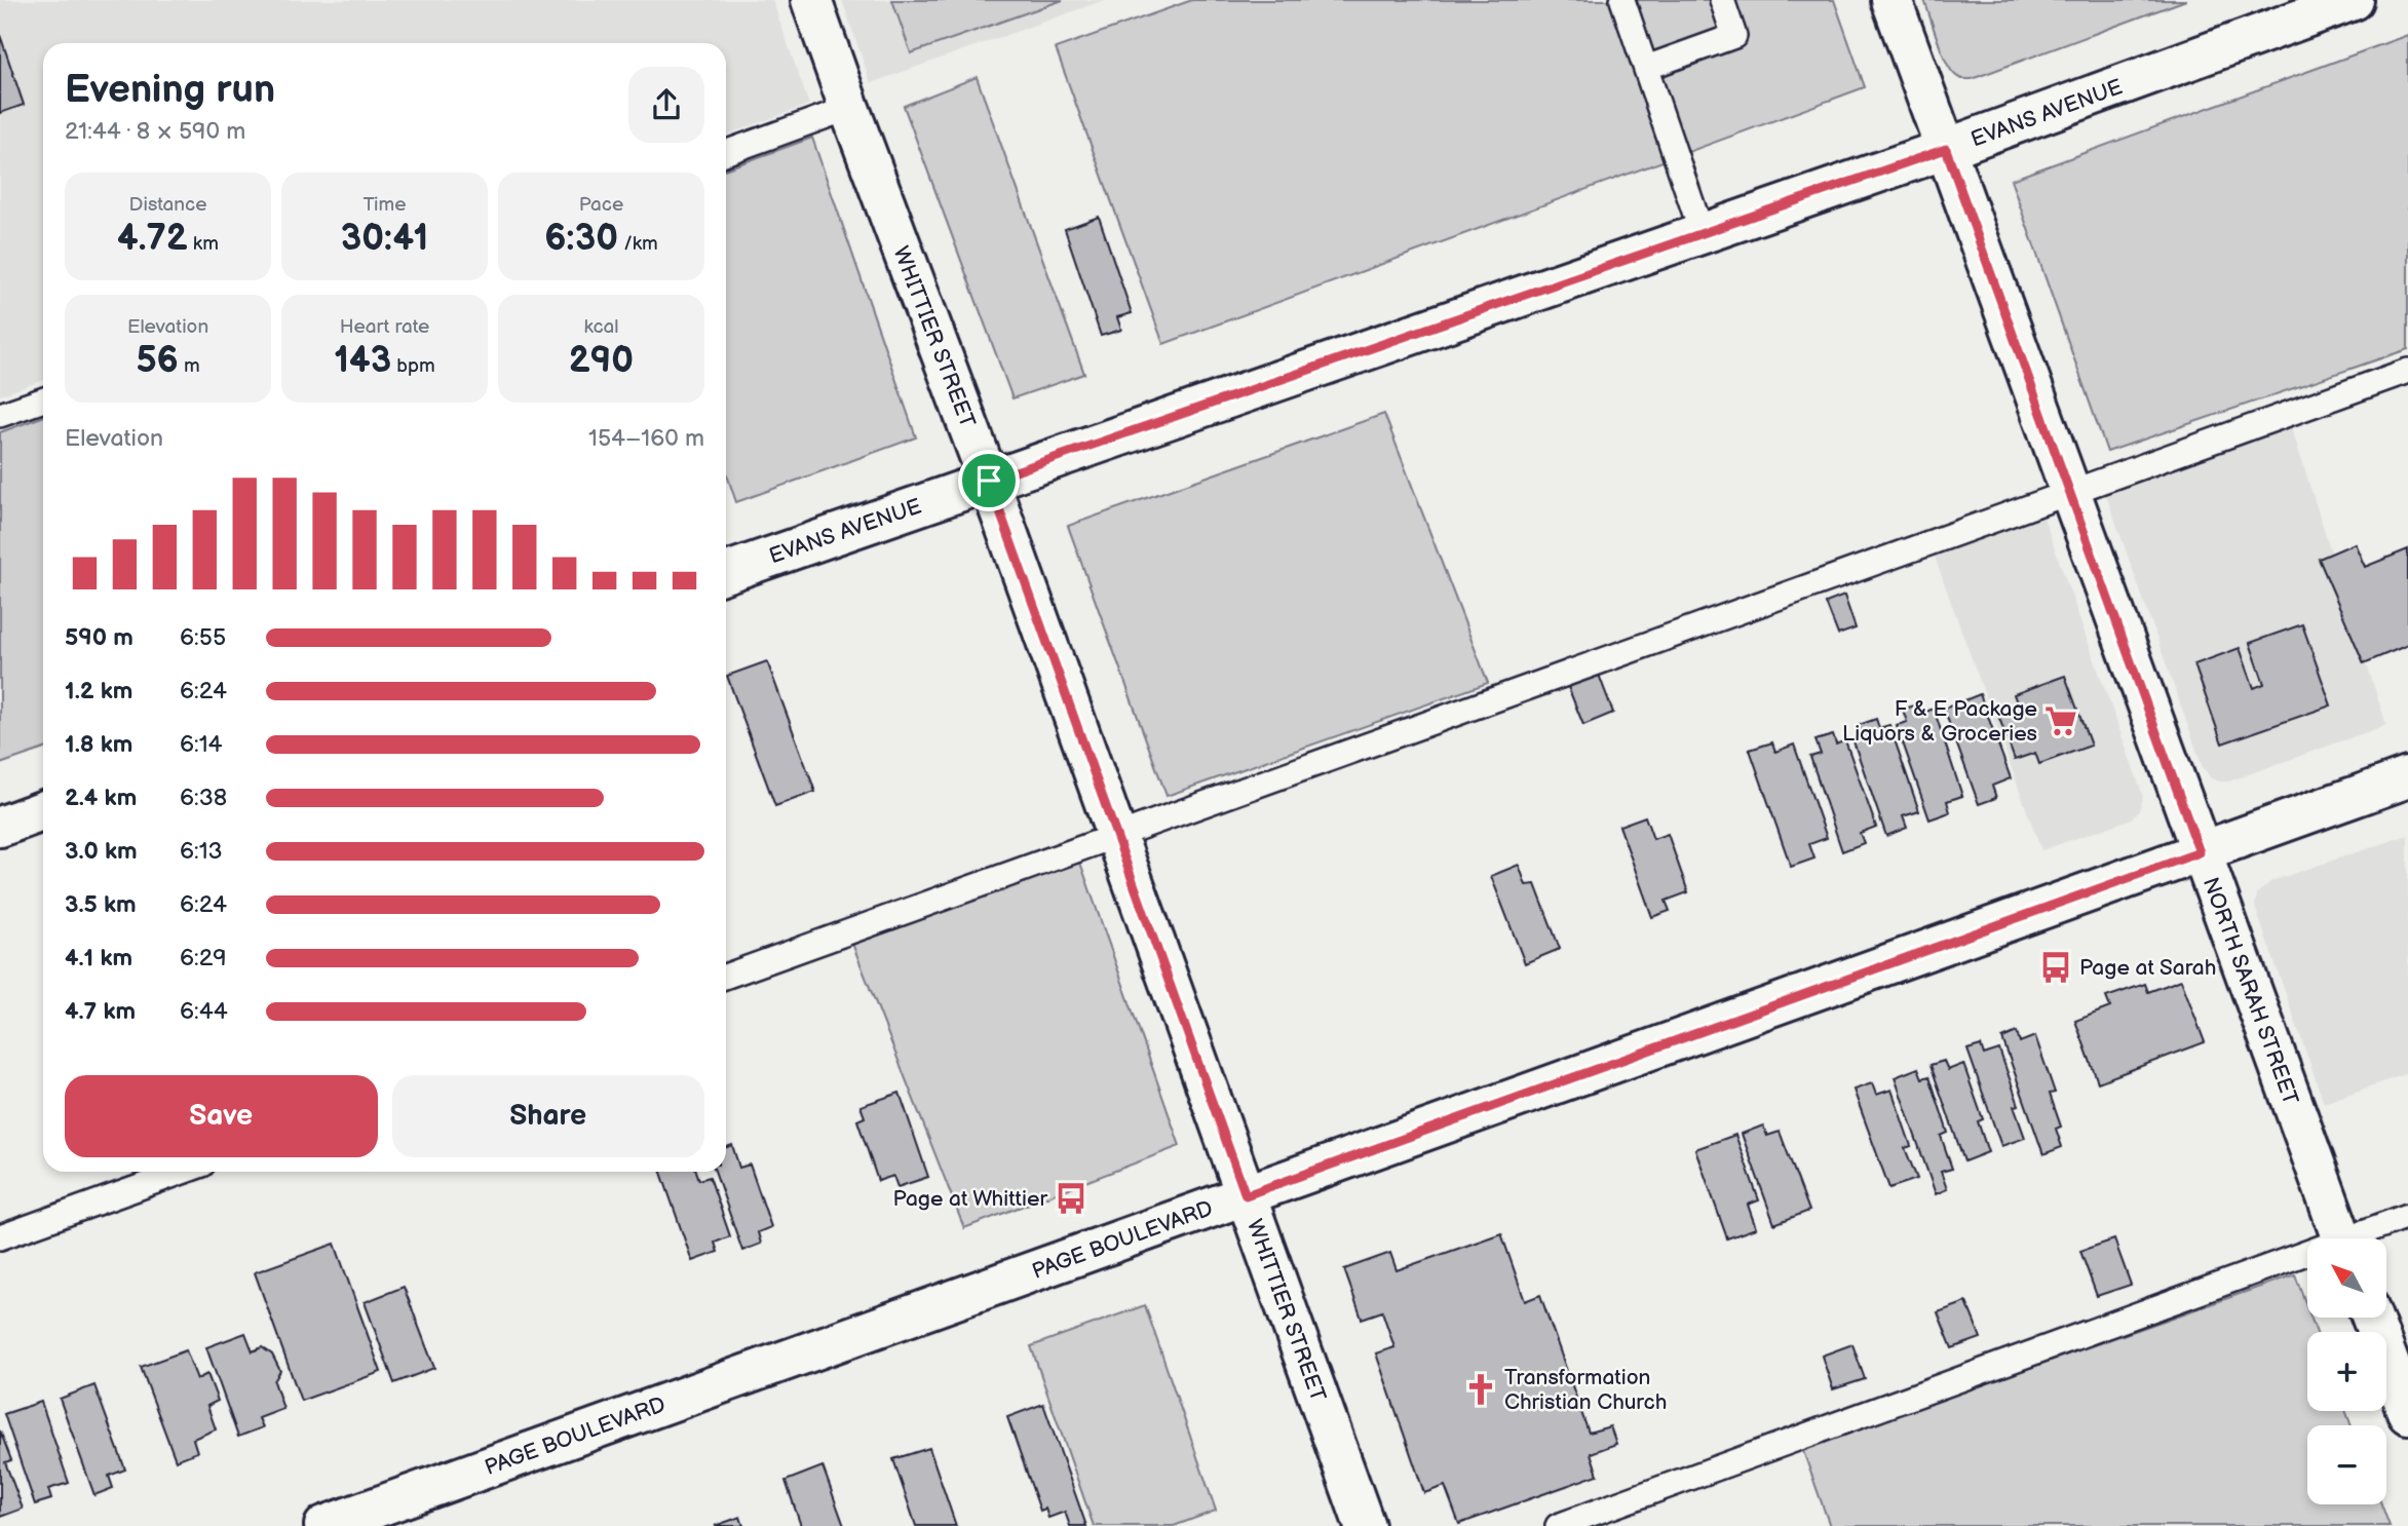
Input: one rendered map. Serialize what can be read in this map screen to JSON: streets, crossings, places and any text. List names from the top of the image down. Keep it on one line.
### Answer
{"streets":{"street":["EVANS AVENUE","WHITTIER STREET","NORTH SARAH STREET","PAGE BOULEVARD"]},"crossings":[["EVANS AVENUE","WHITTIER STREET"],["EVANS AVENUE","NORTH SARAH STREET"],["WHITTIER STREET","PAGE BOULEVARD"],["NORTH SARAH STREET","PAGE BOULEVARD"]],"places":{"supermarket":["F & E Package Liquors & Groceries"],"bus stop":["Page at Sarah","Page at Whittier"],"church":["Transformation Christian Church"]},"north":"top left","page":{"heading":["Evening run","21:44 · 8 × 590 m"],"stats":[["Distance","4.72 km"],["Time","30:41"],["Pace","6:30 /km"],["Elevation","56 m"],["Heart rate","143 bpm"],["kcal","290"]],"chart":["Elevation","154–160 m"],"list":[{"name":"590 m","note":"6:55"},{"name":"1.2 km","note":"6:24"},{"name":"1.8 km","note":"6:14"},{"name":"2.4 km","note":"6:38"},{"name":"3.0 km","note":"6:13"},{"name":"3.5 km","note":"6:24"},{"name":"4.1 km","note":"6:29"},{"name":"4.7 km","note":"6:44"}],"buttons":["Save","Share"],"map_buttons":["+","−"]}}
